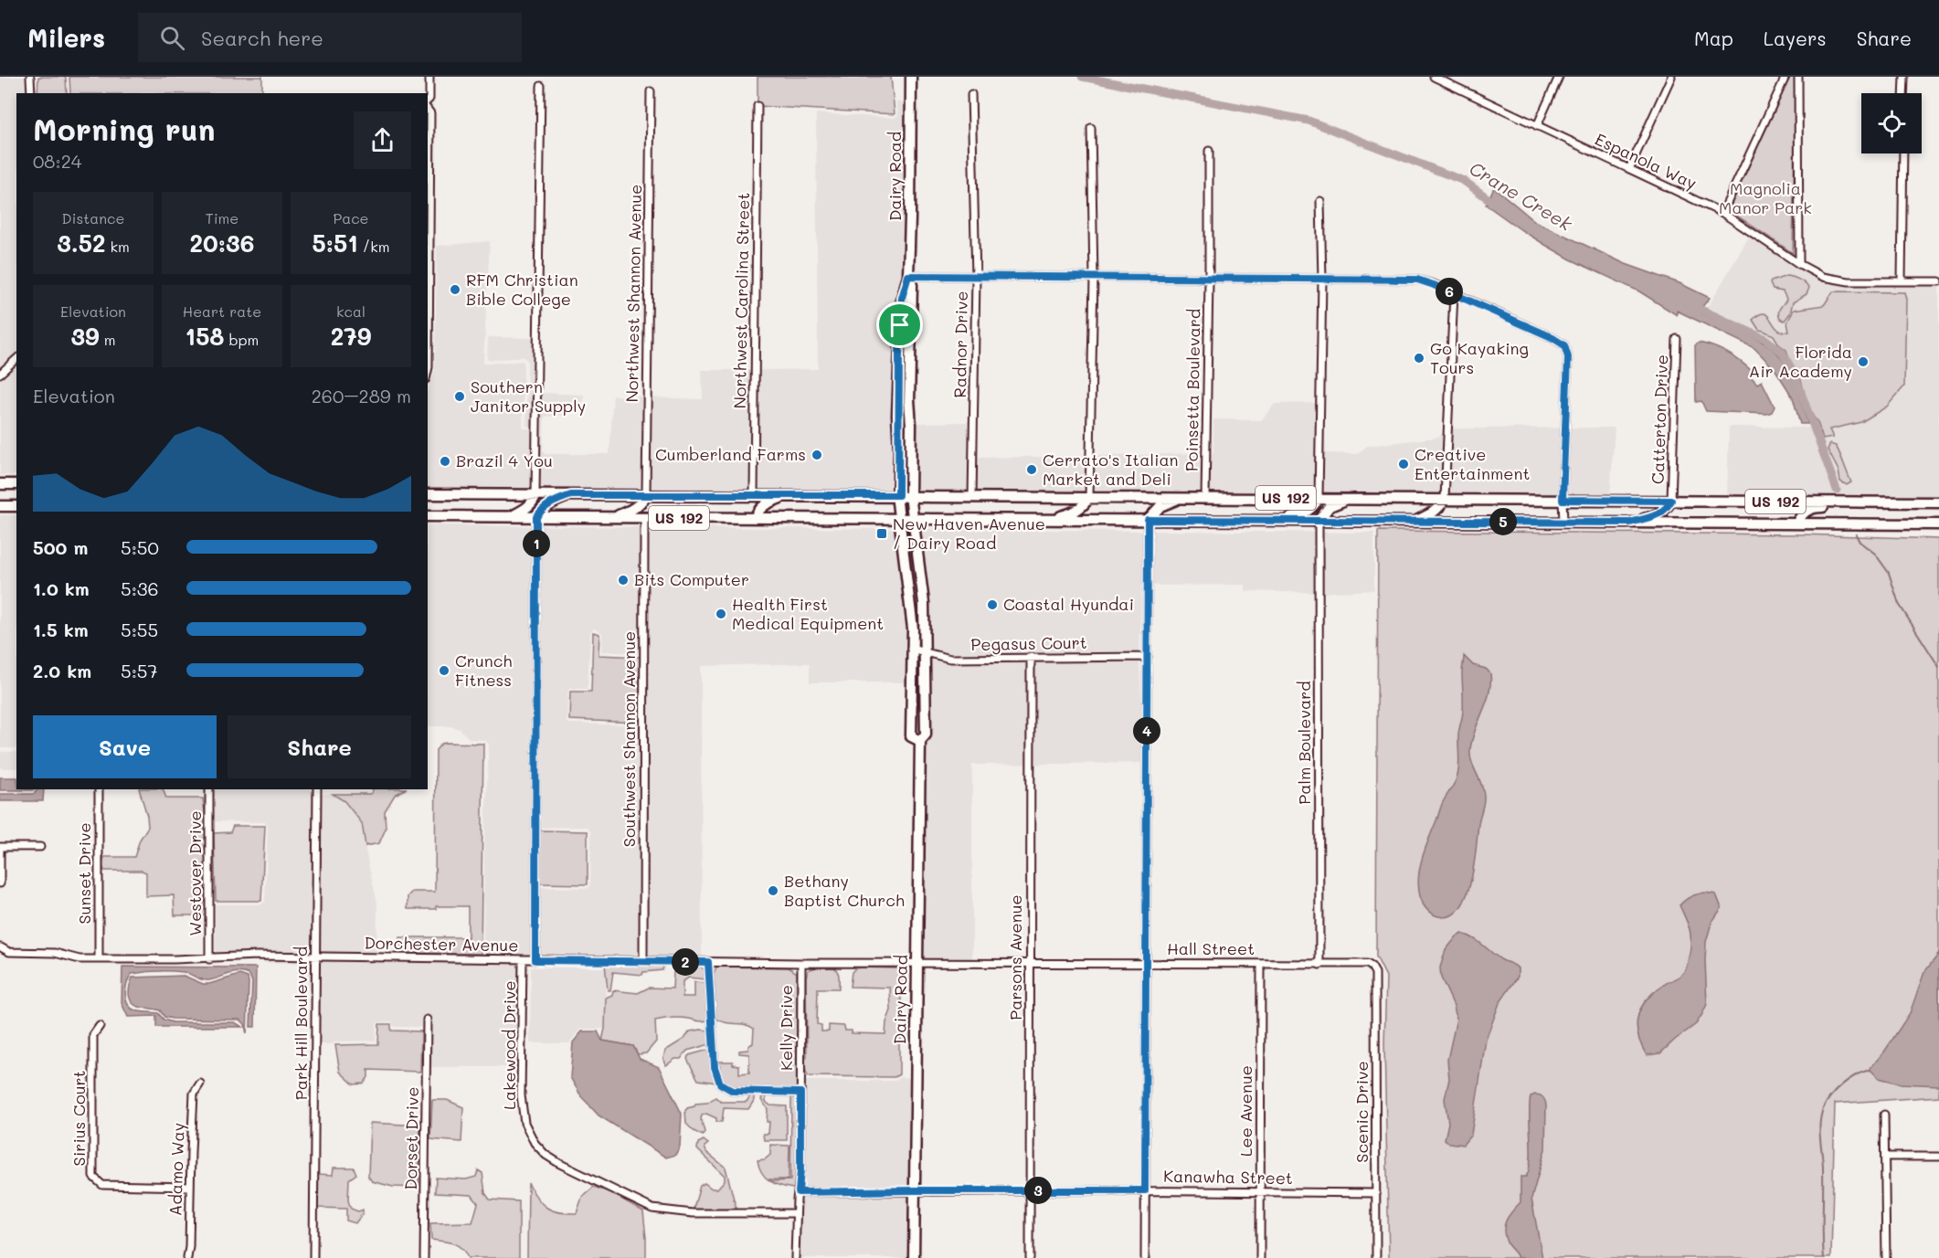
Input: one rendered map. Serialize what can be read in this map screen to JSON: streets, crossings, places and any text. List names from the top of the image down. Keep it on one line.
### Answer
{"streets":{"main road":["Dairy Road","US 192"],"street":["Espanola Way","Northwest Shannon Avenue","Northwest Carolina Street","Radnor Drive","Poinsetta Boulevard","Catterton Drive","Pegasus Court","Southwest Shannon Avenue","Palm Boulevard","Sunset Drive","Westover Drive","Dorchester Avenue","Hall Street","Parsons Avenue","Park Hill Boulevard","Kelly Drive","Lakewood Drive","Lee Avenue","Scenic Drive","Sirius Court","Dorset Drive","Adamo Way","Kanawha Street"]},"crossings":[["Dairy Road","US 192"],["Dairy Road","Pegasus Court"],["Dairy Road","Dorchester Avenue"],["Dairy Road","Hall Street"],["Dairy Road","Kanawha Street"],["Northwest Shannon Avenue","US 192"],["Northwest Carolina Street","US 192"],["Radnor Drive","US 192"],["Poinsetta Boulevard","US 192"],["Catterton Drive","US 192"],["US 192","Southwest Shannon Avenue"],["US 192","Palm Boulevard"],["Pegasus Court","Parsons Avenue"],["Southwest Shannon Avenue","Dorchester Avenue"],["Palm Boulevard","Hall Street"],["Sunset Drive","Dorchester Avenue"],["Westover Drive","Dorchester Avenue"],["Dorchester Avenue","Hall Street"],["Dorchester Avenue","Park Hill Boulevard"],["Dorchester Avenue","Kelly Drive"],["Dorchester Avenue","Lakewood Drive"],["Hall Street","Parsons Avenue"],["Hall Street","Lee Avenue"],["Hall Street","Scenic Drive"],["Parsons Avenue","Kanawha Street"],["Kelly Drive","Lakewood Drive"],["Kelly Drive","Kanawha Street"],["Lee Avenue","Kanawha Street"],["Scenic Drive","Kanawha Street"],["Sirius Court","Adamo Way"]],"water":["Crane Creek"],"parks":["Magnolia Manor Park"],"places":{"other":["RFM Christian Bible College","Go Kayaking Tours","Florida Air Academy","Southern Janitor Supply","Cumberland Farms","Brazil 4 You","Creative Entertainment","Cerrato's Italian Market and Deli","Bits Computer","Coastal Hyundai","Health First Medical Equipment","Crunch Fitness","Bethany Baptist Church"],"transit":["New Haven Avenue / Dairy Road"]},"page":{"header":"Milers","search":"Search here","nav":["Map","Layers","Share"],"heading":["Morning run","08:24"],"stats":[["Distance","3.52 km"],["Time","20:36"],["Pace","5:51 /km"],["Elevation","39 m"],["Heart rate","158 bpm"],["kcal","279"]],"pins":["6","5","1","4","2","3"],"chart":["Elevation","260–289 m"],"list":[{"name":"500 m","note":"5:50"},{"name":"1.0 km","note":"5:36"},{"name":"1.5 km","note":"5:55"},{"name":"2.0 km","note":"5:57"}],"buttons":["Save","Share"]}}
